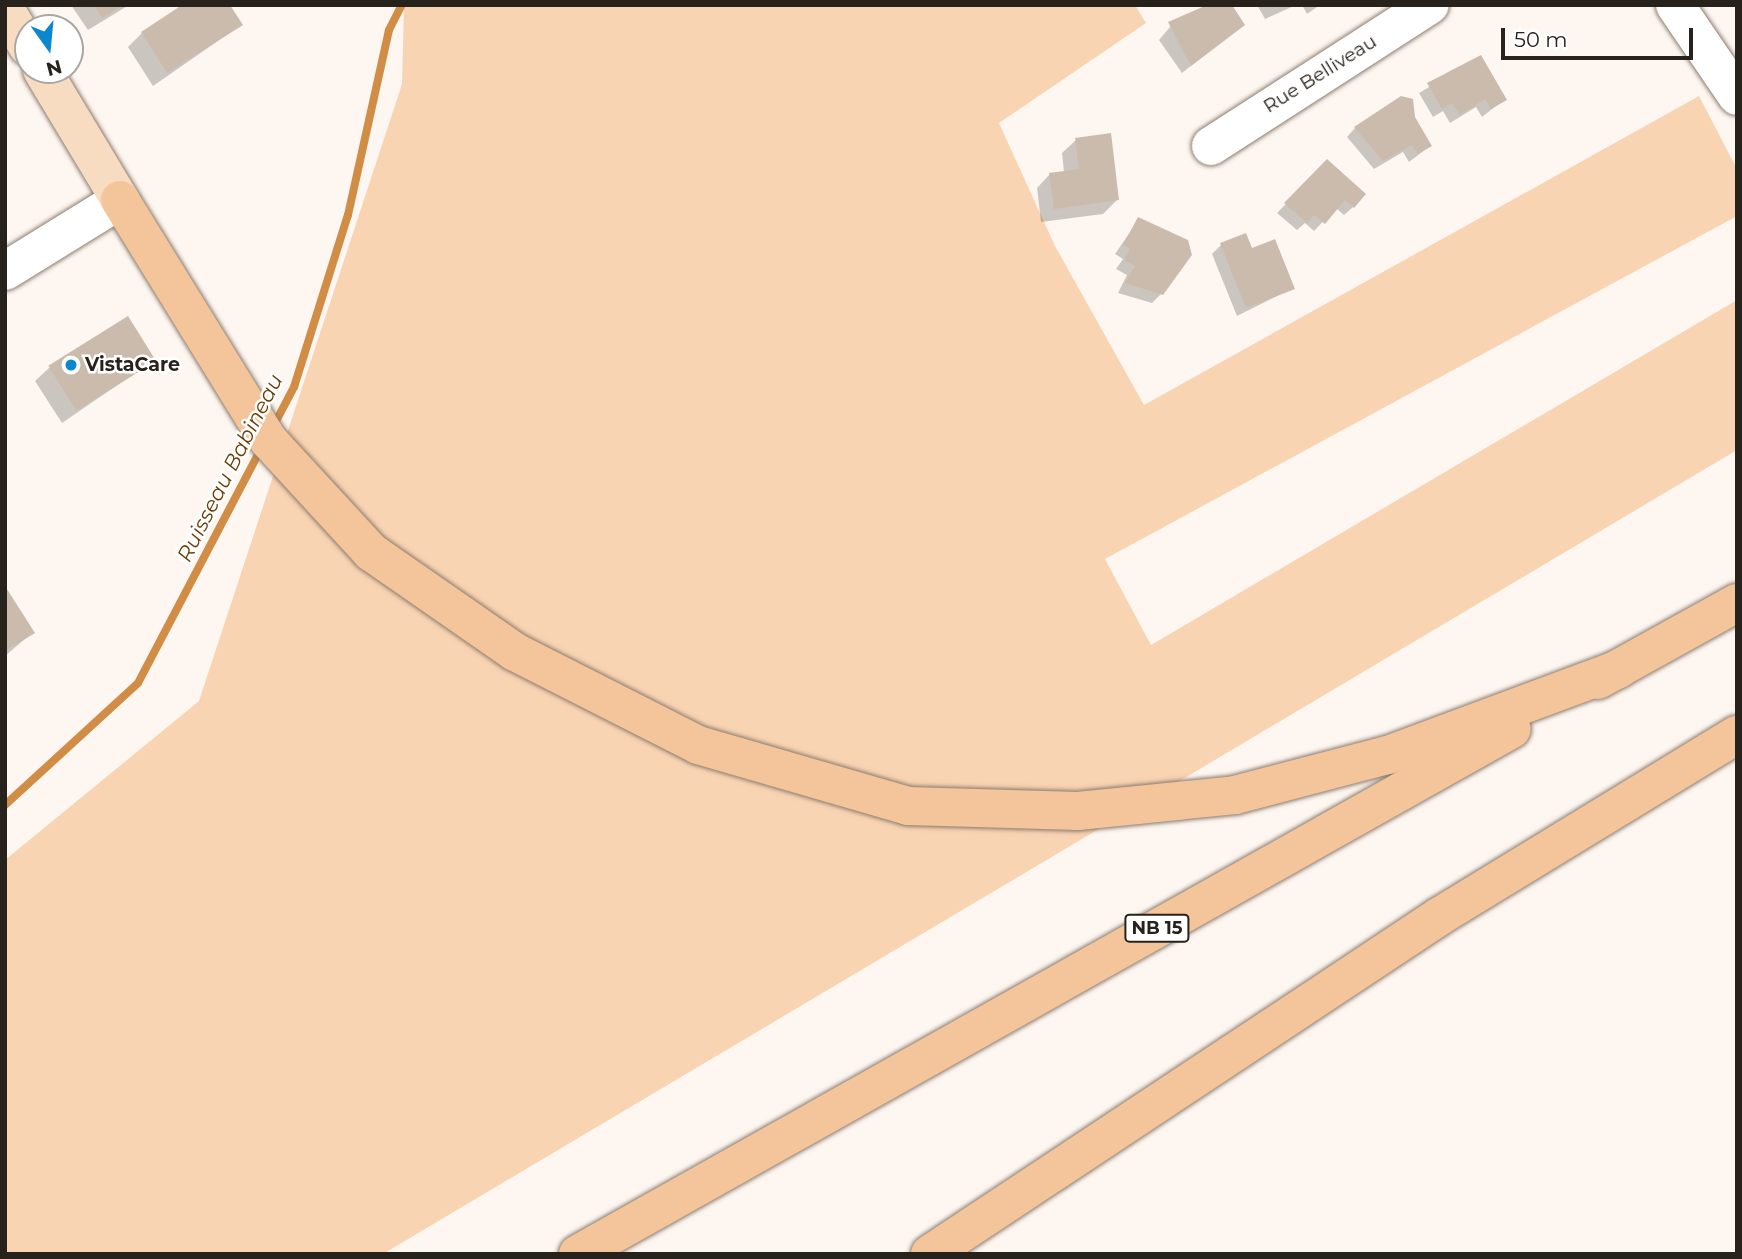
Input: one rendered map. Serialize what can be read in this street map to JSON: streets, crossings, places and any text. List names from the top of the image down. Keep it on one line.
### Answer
{"streets":{"highway":["NB 15"],"street":["Rue Belliveau"]},"water":["Ruisseau Babineau"],"places":["VistaCare"],"scale_bar":"50 m","north":"bottom"}
